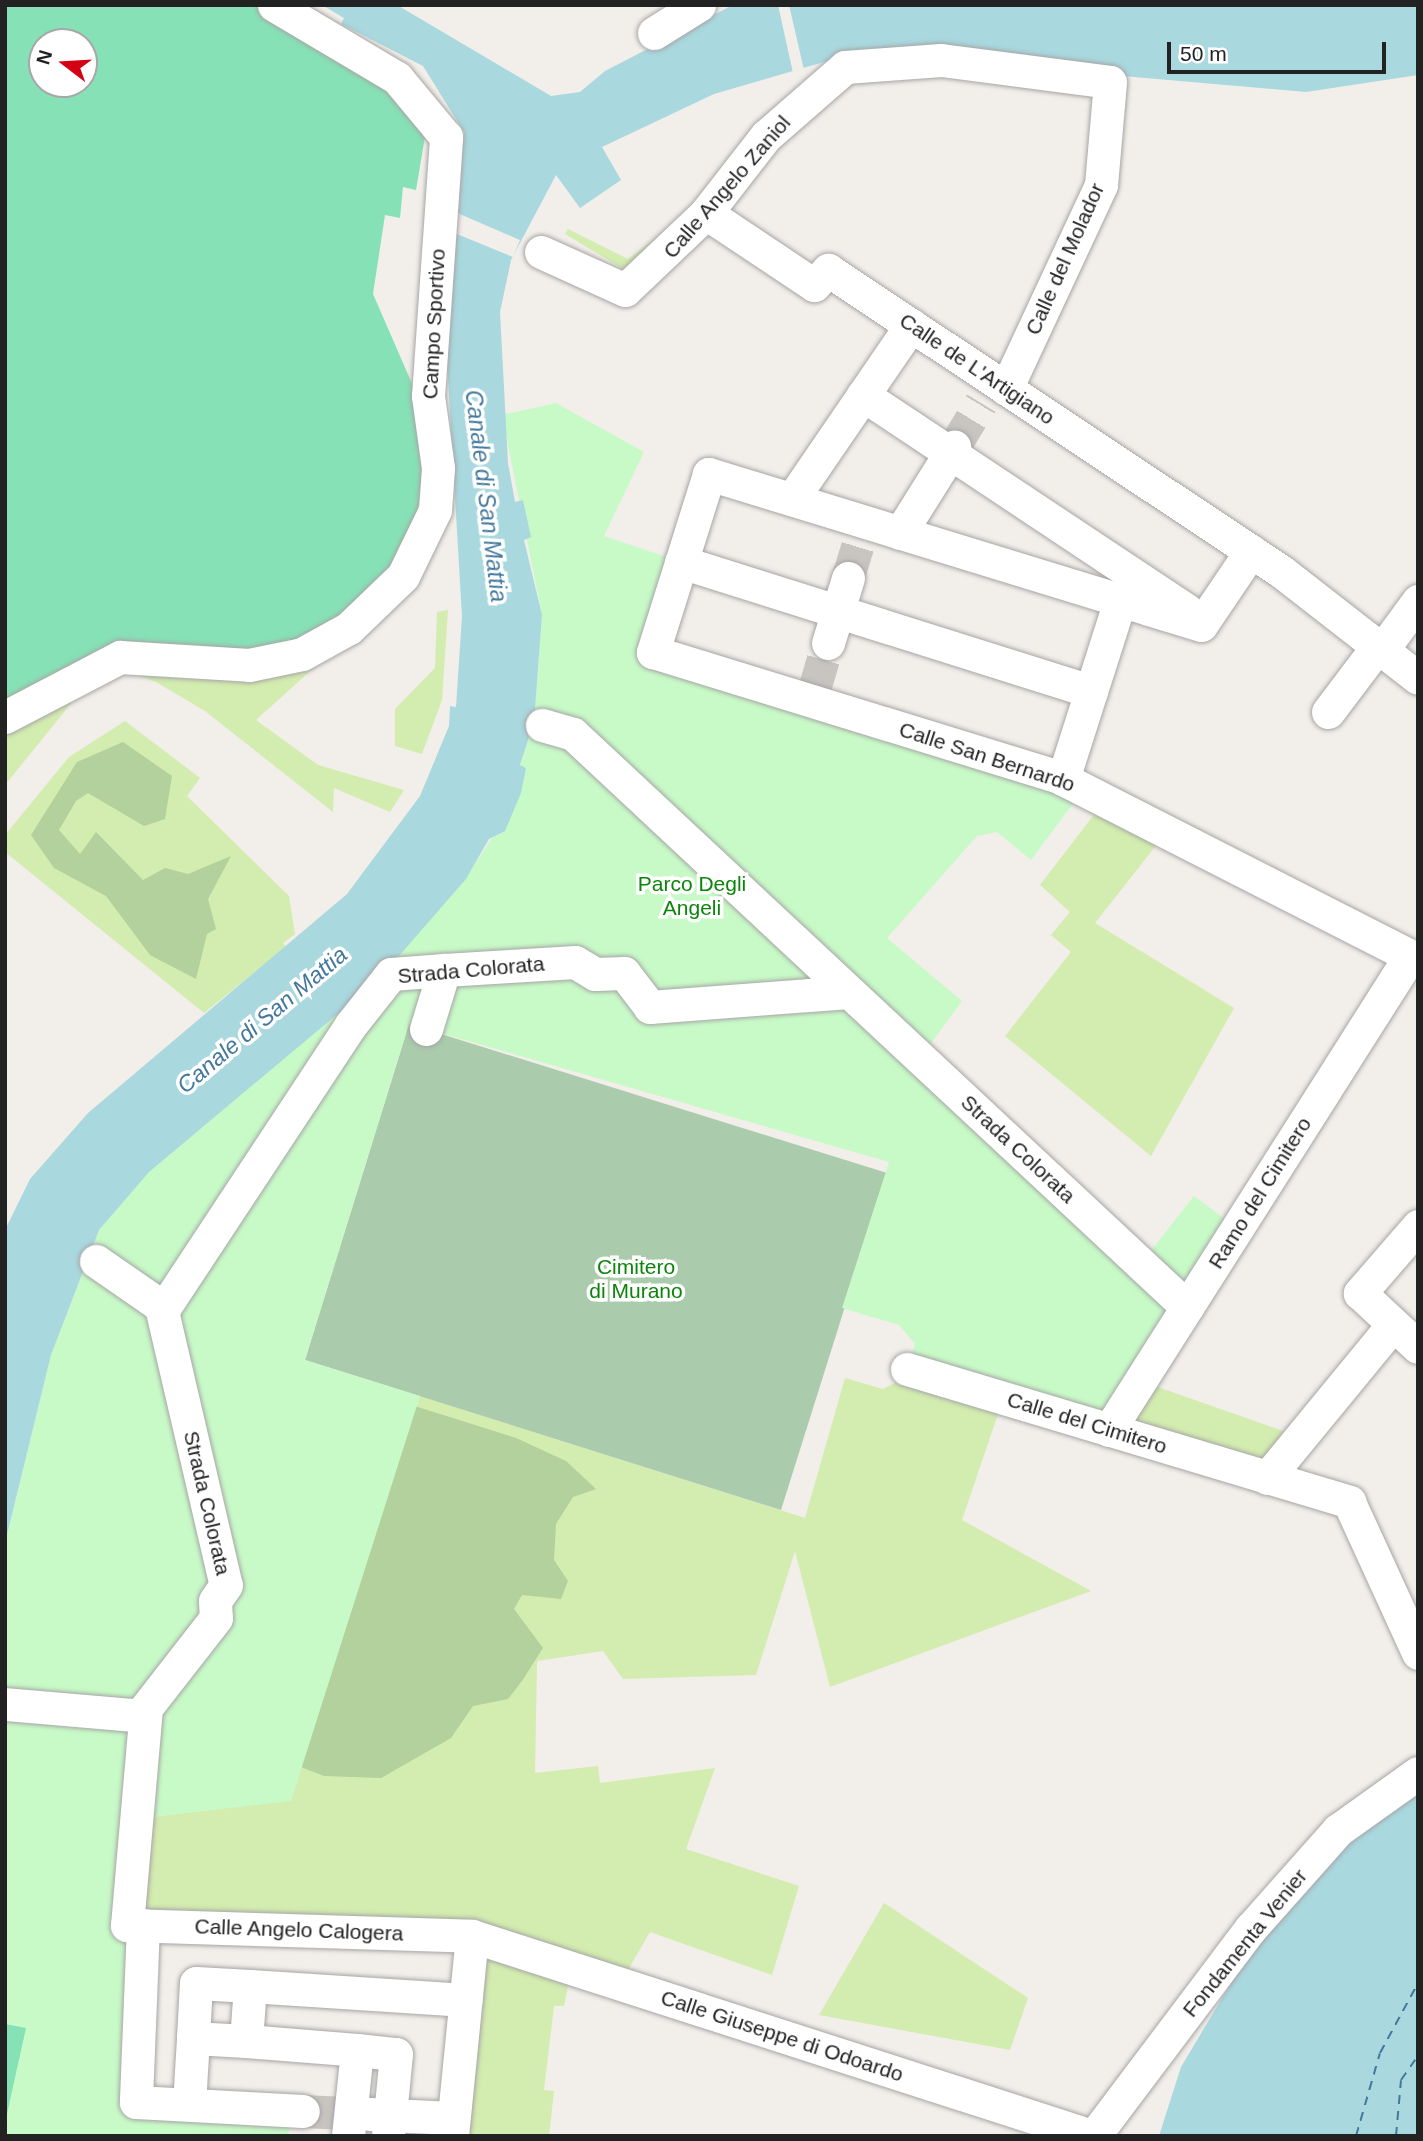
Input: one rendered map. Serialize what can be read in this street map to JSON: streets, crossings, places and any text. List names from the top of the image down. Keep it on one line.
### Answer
{"streets":{"street":["Calle Angelo Zaniol","Calle del Molador","Campo Sportivo","Calle de L'Artigiano","Calle San Bernardo","Strada Colorata","Ramo del Cimitero","Calle del Cimitero","Calle Angelo Calogera","Fondamenta Venier","Calle Giuseppe di Odoardo"]},"crossings":[["Calle Angelo Zaniol","Calle del Molador"],["Calle Angelo Zaniol","Calle de L'Artigiano"],["Calle del Molador","Calle de L'Artigiano"],["Calle San Bernardo","Ramo del Cimitero"],["Strada Colorata","Ramo del Cimitero"],["Ramo del Cimitero","Calle del Cimitero"],["Calle Angelo Calogera","Calle Giuseppe di Odoardo"],["Fondamenta Venier","Calle Giuseppe di Odoardo"]],"water":["Canale di San Mattia"],"parks":["Parco Degli Angeli","Cimitero di Murano"],"scale_bar":"50 m","north":"left"}
